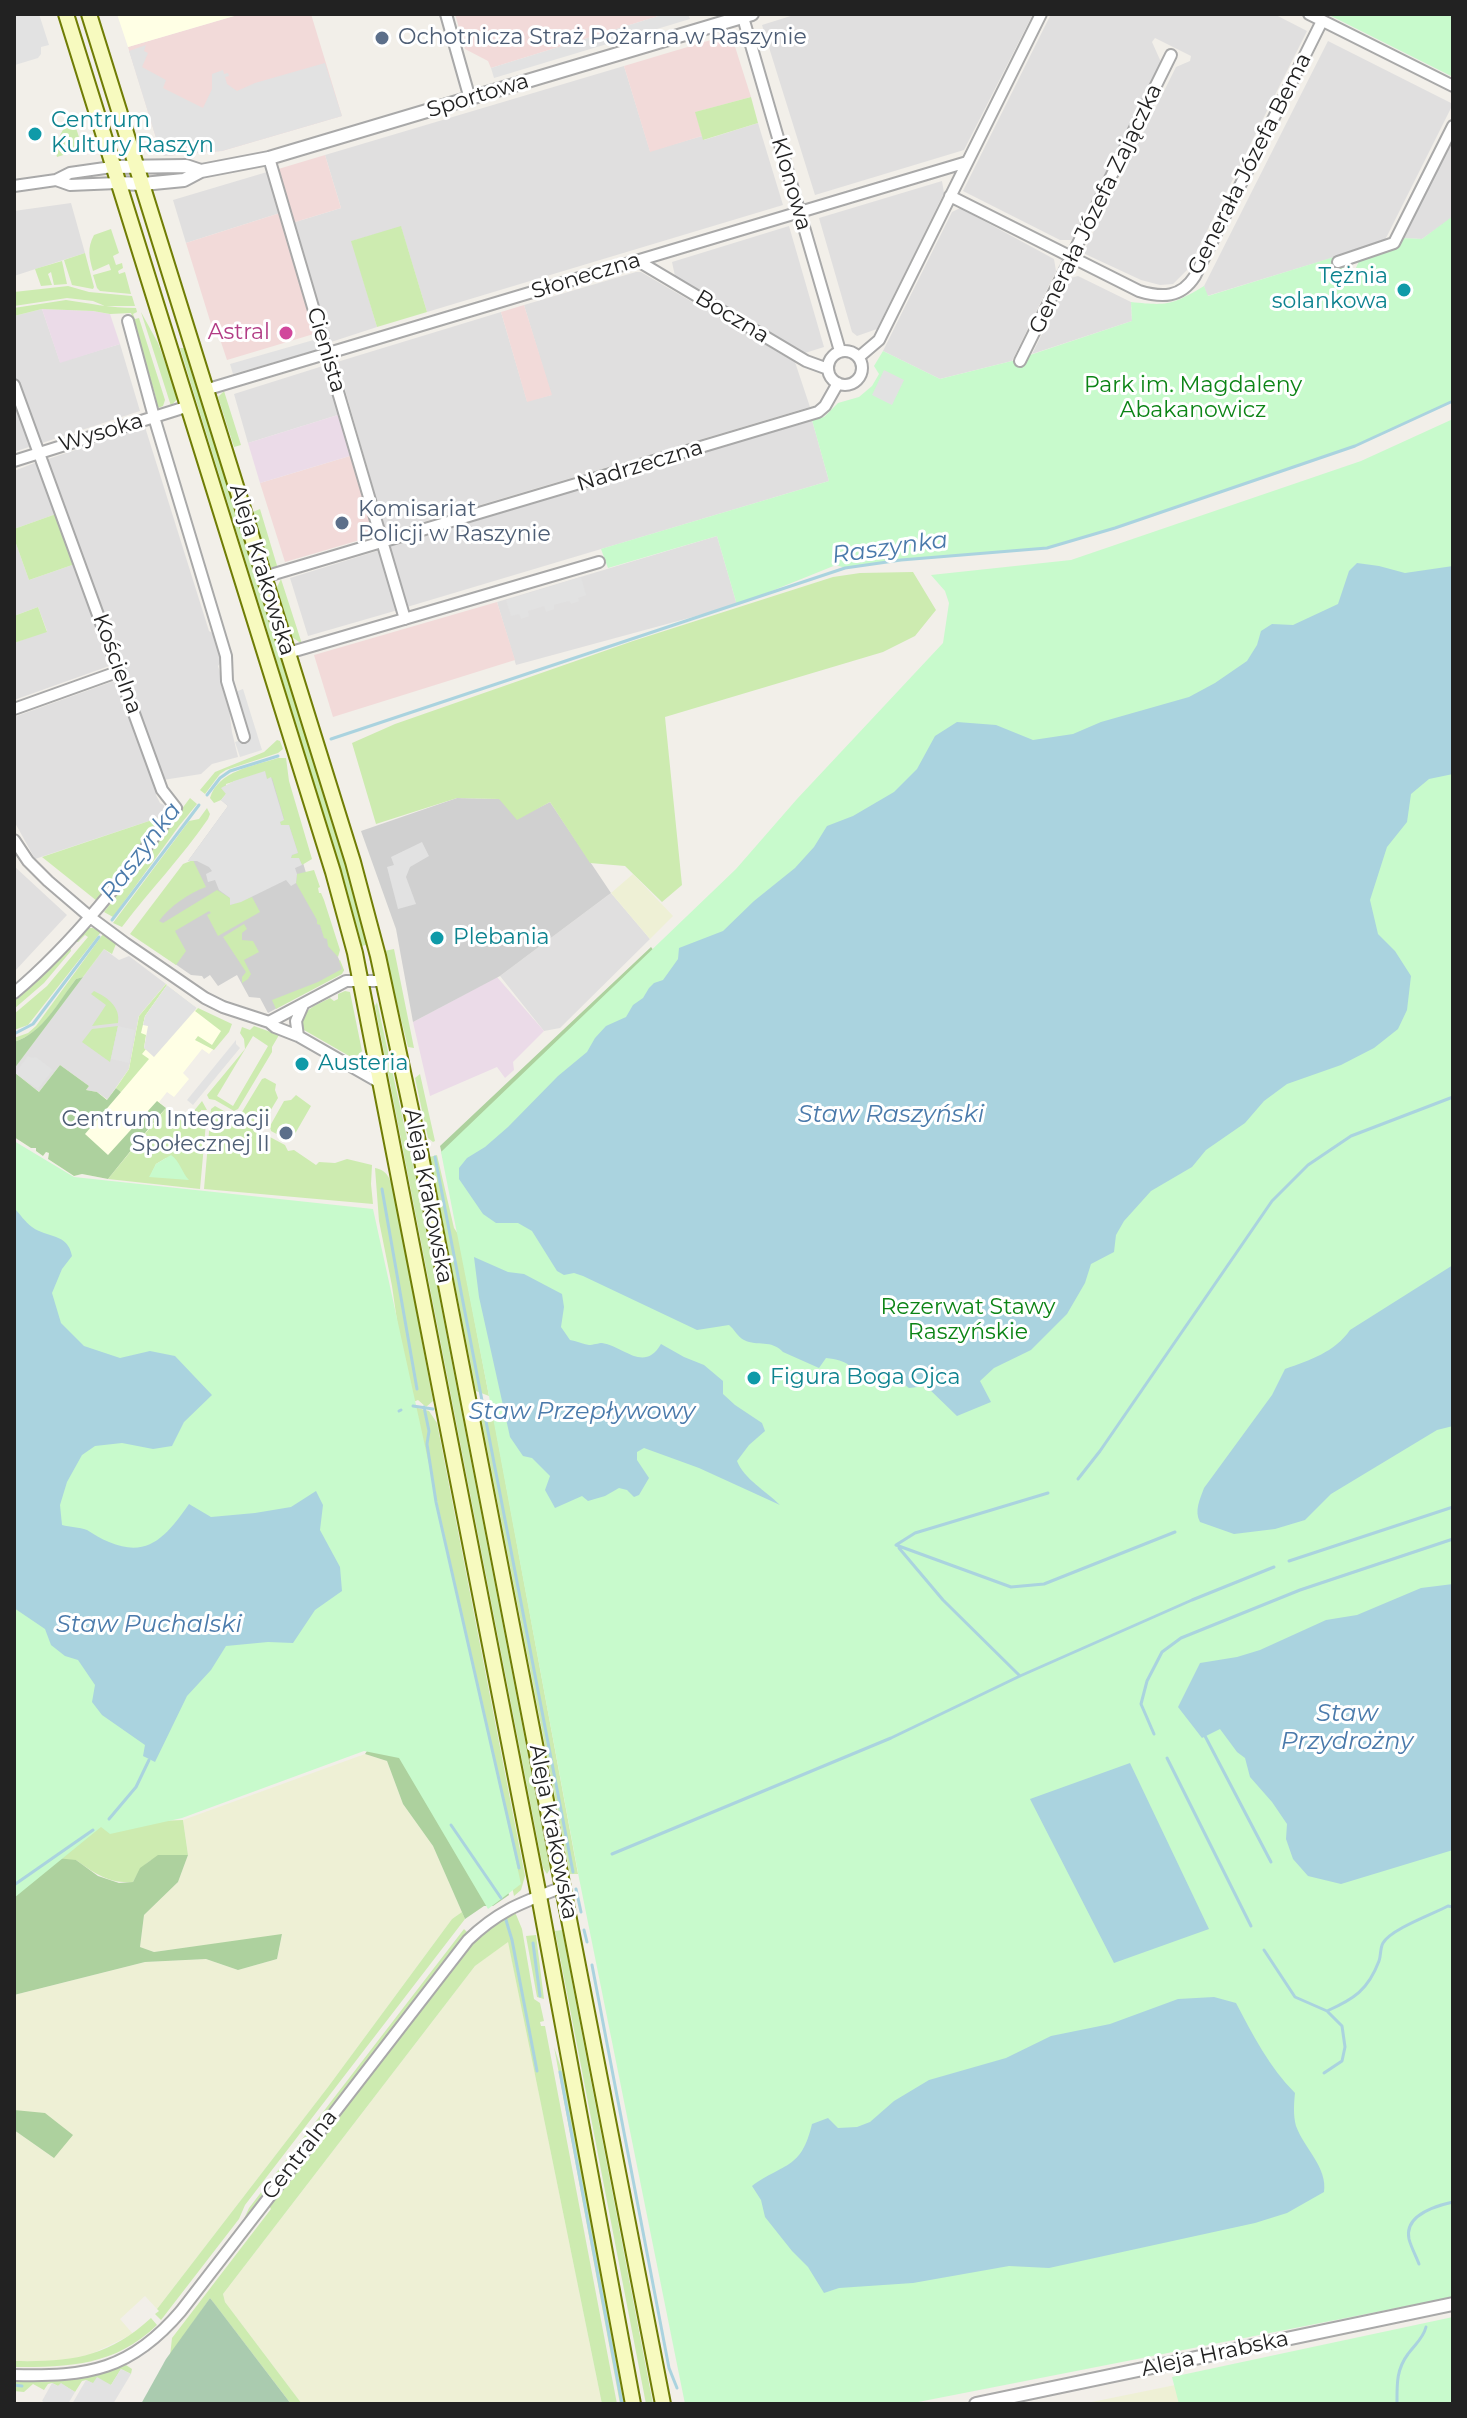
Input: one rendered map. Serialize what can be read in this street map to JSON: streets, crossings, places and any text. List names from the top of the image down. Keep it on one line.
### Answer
{"streets":{"main road":["Aleja Krakowska"],"street":["Sportowa","Generała Józefa Bema","Klonowa","Generała Józefa Zajączka","Słoneczna","Boczna","Cienista","Wysoka","Nadrzeczna","Kościelna","Centralna","Aleja Hrabska"]},"crossings":[["Sportowa","Klonowa"],["Sportowa","Cienista"],["Sportowa","Aleja Krakowska"],["Generała Józefa Bema","Generała Józefa Zajączka"],["Klonowa","Słoneczna"],["Klonowa","Boczna"],["Klonowa","Nadrzeczna"],["Słoneczna","Boczna"],["Słoneczna","Cienista"],["Słoneczna","Aleja Krakowska"],["Boczna","Nadrzeczna"],["Cienista","Nadrzeczna"],["Wysoka","Aleja Krakowska"],["Wysoka","Kościelna"],["Nadrzeczna","Aleja Krakowska"],["Aleja Krakowska","Centralna"]],"water":["Raszynka","Staw Raszyński","Staw Przepływowy","Staw Puchalski","Staw Przydrożny"],"parks":["Park im. Magdaleny Abakanowicz","Rezerwat Stawy Raszyńskie"],"places":["Ochotnicza Straż Pożarna w Raszynie","Centrum Kultury Raszyn","Tężnia solankowa","Astral","Komisariat Policji w Raszynie","Plebania","Austeria","Centrum Integracji Społecznej II","Figura Boga Ojca"]}
